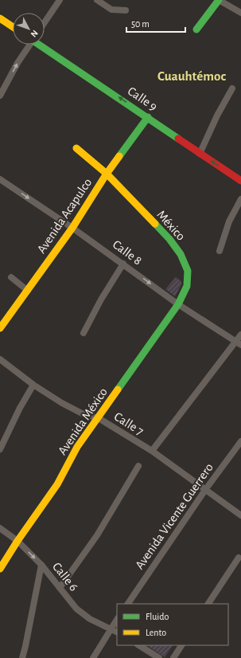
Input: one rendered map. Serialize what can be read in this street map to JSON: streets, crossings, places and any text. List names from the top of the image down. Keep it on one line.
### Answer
{"streets":{"street":["Calle 9","Avenida Acapulco","México","Calle 8","Avenida México","Calle 7","Avenida Vicente Guerrero","Calle 6"]},"crossings":[["Calle 9","Avenida Acapulco"],["Avenida Acapulco","México"],["Avenida Acapulco","Calle 8"],["México","Calle 8"],["México","Avenida México"],["Calle 8","Avenida México"],["Avenida México","Calle 7"],["Avenida México","Calle 6"],["Calle 7","Avenida Vicente Guerrero"]],"one_way":["Calle 9","Calle 8"],"districts":["Cuauhtémoc"],"legend":["Fluido","Lento"],"scale_bar":"50 m","north":"bottom right"}
